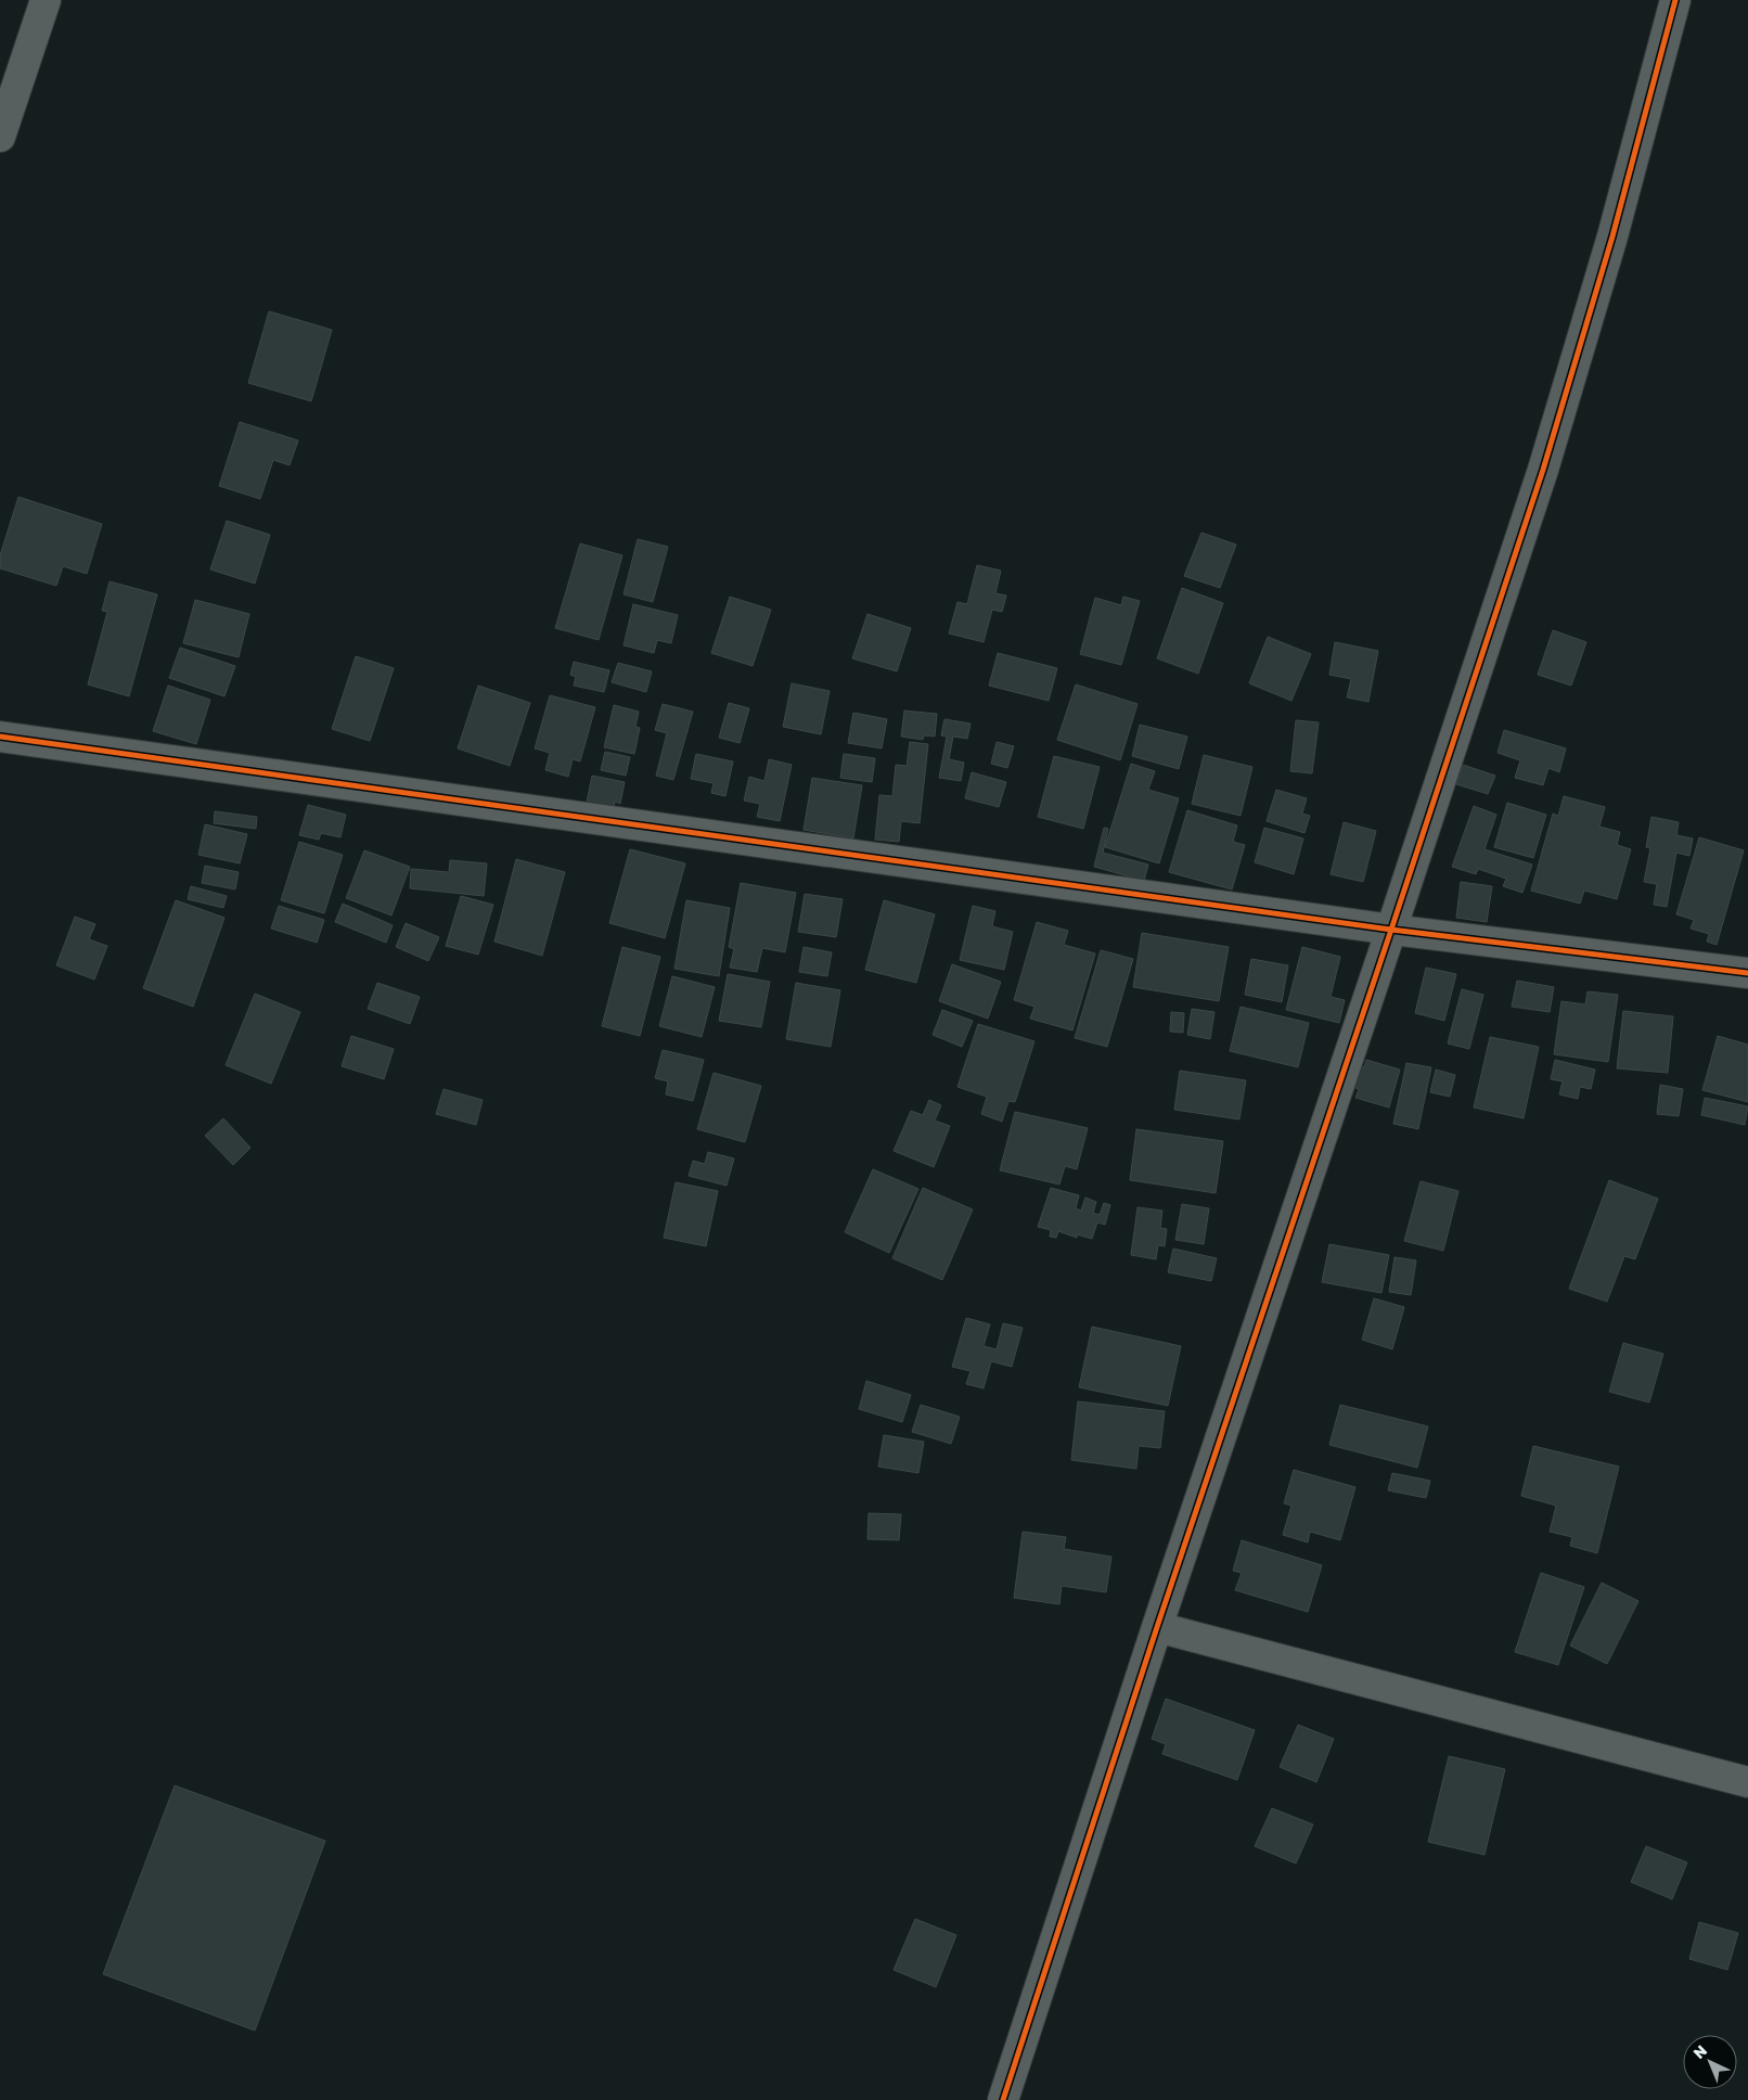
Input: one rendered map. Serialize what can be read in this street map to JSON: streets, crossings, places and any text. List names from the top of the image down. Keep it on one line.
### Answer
{"north":"top left"}
